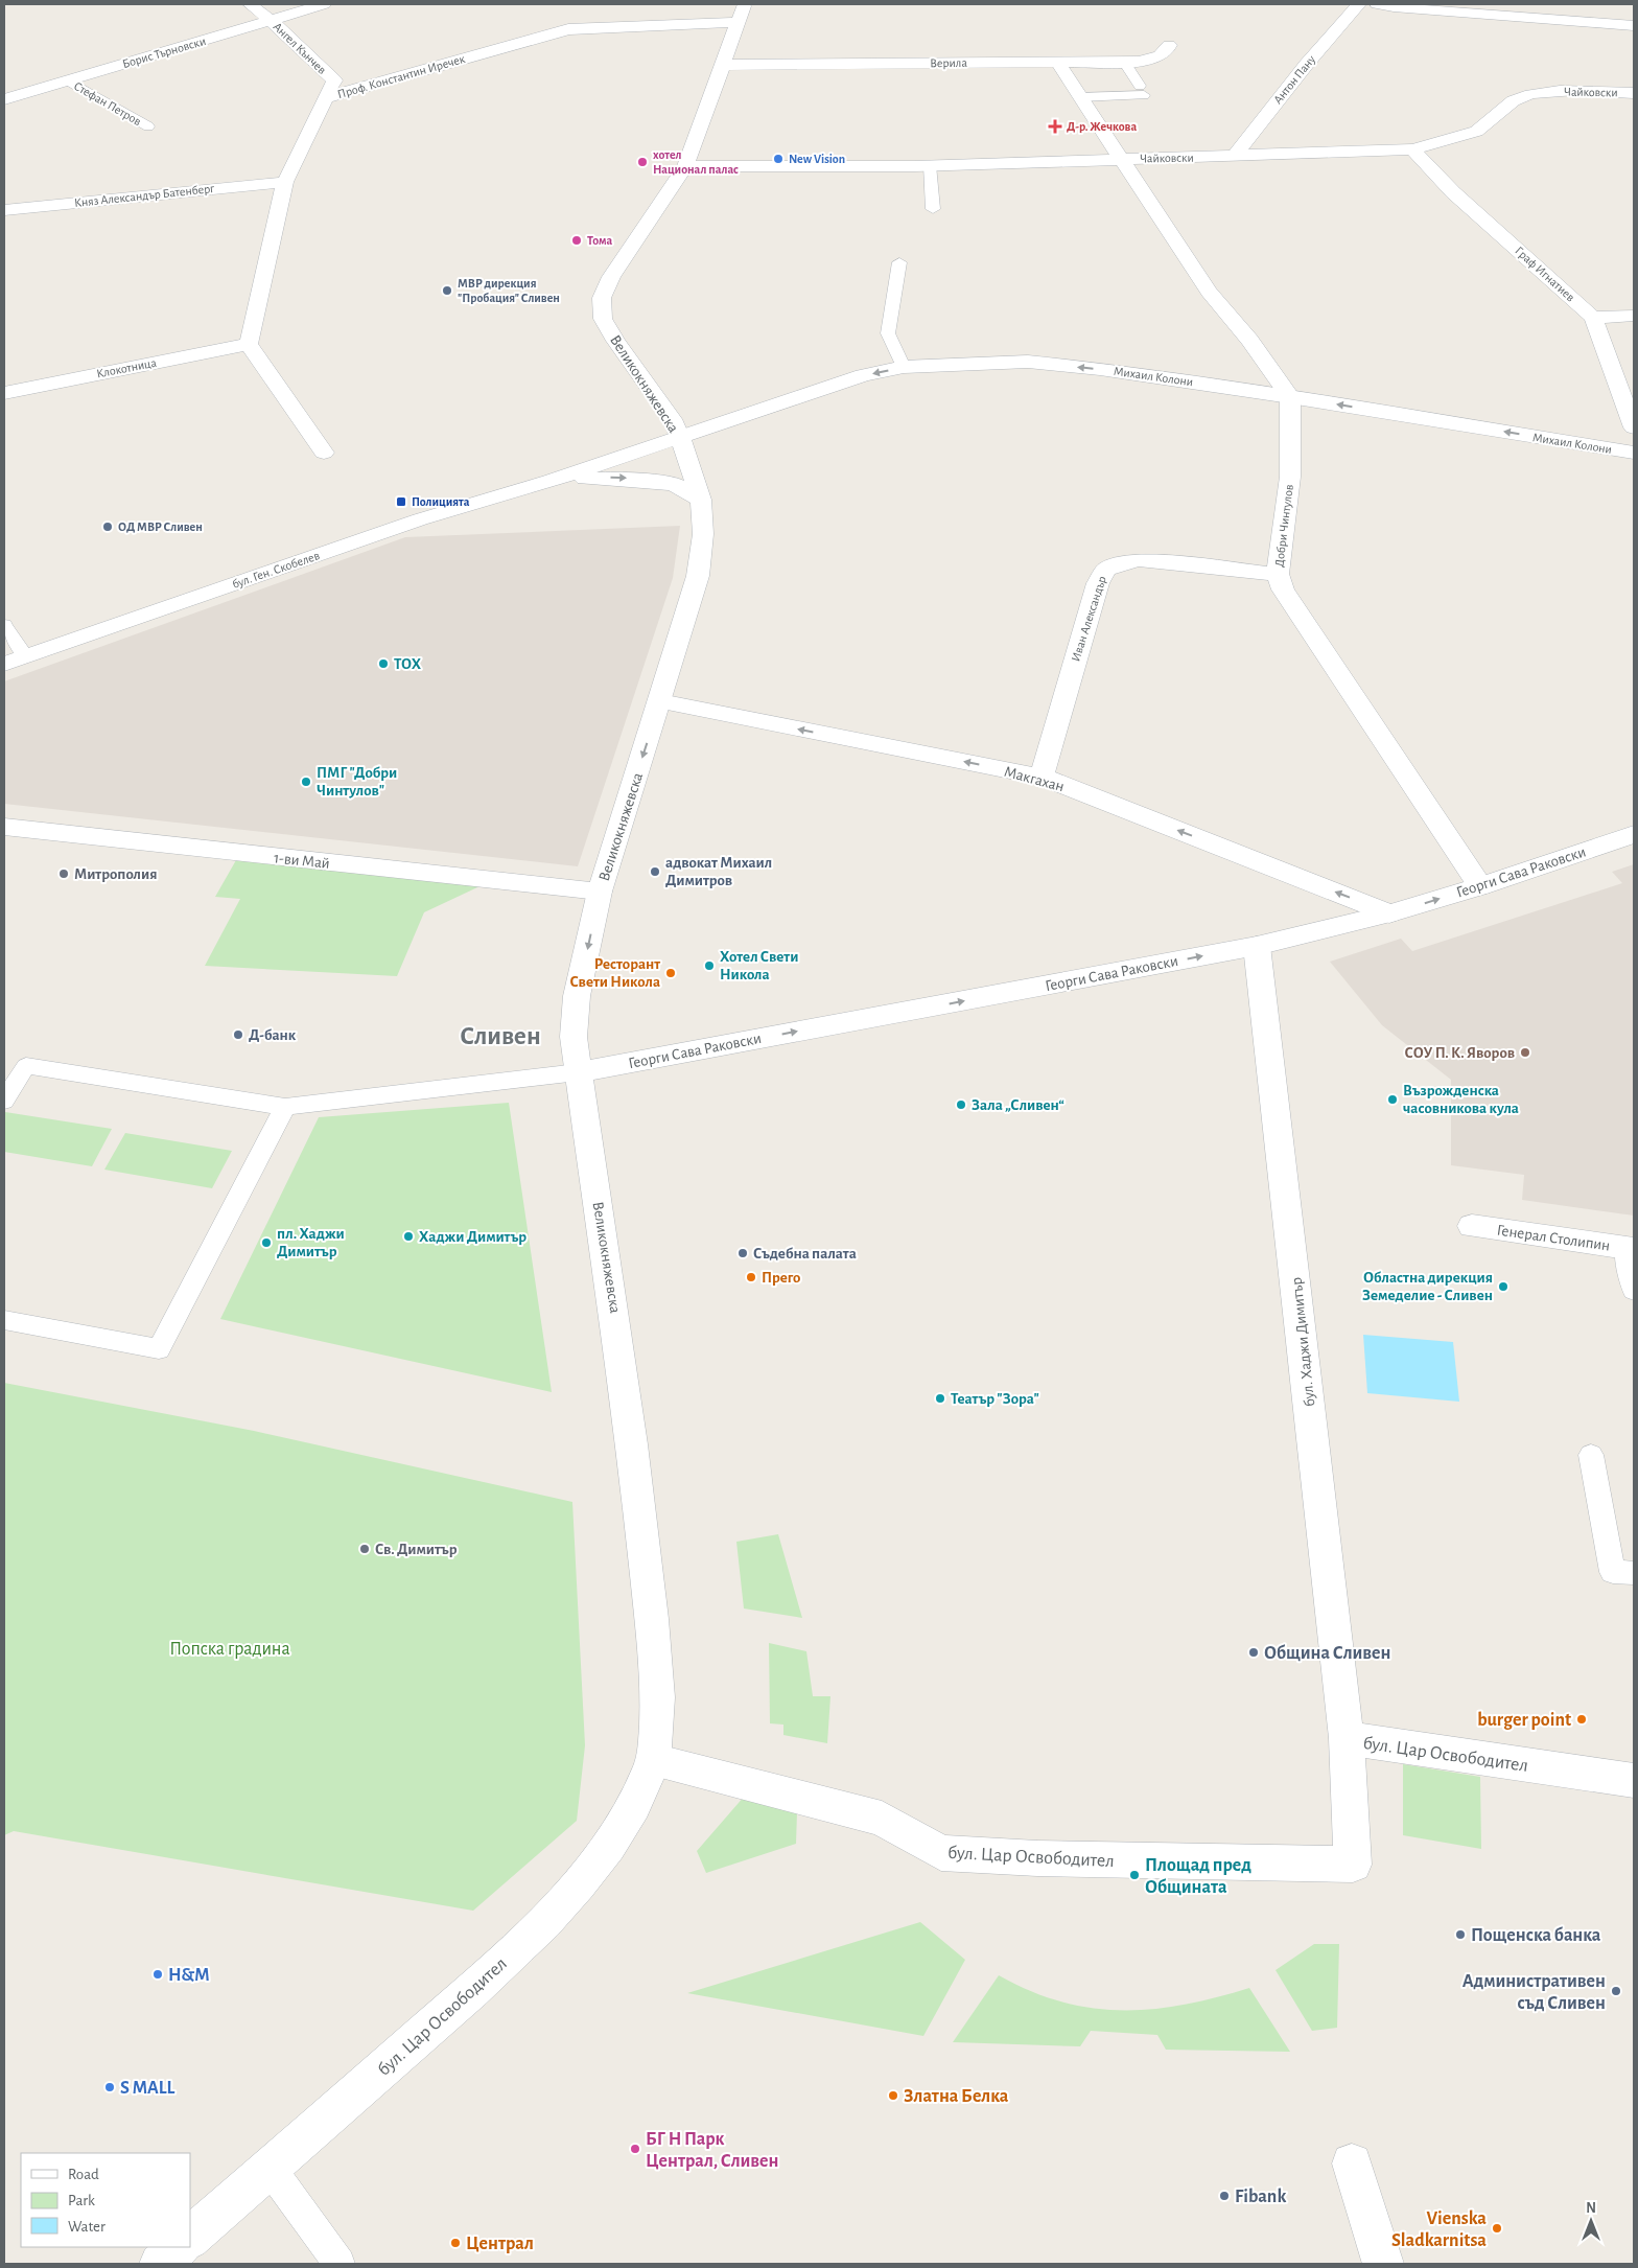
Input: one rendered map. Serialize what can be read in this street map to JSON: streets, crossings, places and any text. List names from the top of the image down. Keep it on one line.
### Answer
{"streets":{"street":["Ангел Кънчев","Борис Търновски","Верила","Проф. Константин Иречек","Антон Пану","Чайковски","Княз Александър Батенберг","Граф Игнатиев","Клокотница","Михаил Колони","Великокняжевска","Добри Чинтулов","бул. Ген. Скобелев","Иван Александър","Макгахан","1-ви Май","Георги Сава Раковски","Генерал Столипин","бул. Хаджи Димитър","бул. Цар Освободител"],"lane":["Стефан Петров"]},"crossings":[["Ангел Кънчев","Борис Търновски"],["Ангел Кънчев","Проф. Константин Иречек"],["Борис Търновски","Стефан Петров"],["Верила","Великокняжевска"],["Проф. Константин Иречек","Княз Александър Батенберг"],["Проф. Константин Иречек","Клокотница"],["Проф. Константин Иречек","Великокняжевска"],["Антон Пану","Чайковски"],["Чайковски","Граф Игнатиев"],["Чайковски","Великокняжевска"],["Михаил Колони","Великокняжевска"],["Михаил Колони","Добри Чинтулов"],["Михаил Колони","бул. Ген. Скобелев"],["Великокняжевска","Макгахан"],["Великокняжевска","1-ви Май"],["Великокняжевска","Георги Сава Раковски"],["Великокняжевска","бул. Цар Освободител"],["Добри Чинтулов","Иван Александър"],["Добри Чинтулов","Георги Сава Раковски"],["Иван Александър","Макгахан"],["Макгахан","Георги Сава Раковски"],["Георги Сава Раковски","бул. Хаджи Димитър"],["бул. Хаджи Димитър","бул. Цар Освободител"]],"one_way":["Михаил Колони","Макгахан","Георги Сава Раковски"],"districts":["Сливен"],"parks":["Попска градина"],"places":{"health":["Д-р. Жечкова"],"other":["New Vision","хотел Национал палас","Тома","МВР дирекция \"Пробация\" Сливен","ОД МВР Сливен","ТОХ","ПМГ \"Добри Чинтулов\"","адвокат Михаил Димитров","Митрополия","Хотел Свети Никола","Ресторант Свети Никола","Д-банк","СОУ П. К. Яворов","Възрожденска часовникова кула","Зала „Сливен“","Хаджи Димитър","пл. Хаджи Димитър","Съдебна палата","Прего","Областна дирекция Земеделие - Сливен","Театър \"Зора\"","Св. Димитър","Община Сливен","burger point","Площад пред Общината","Пощенска банка","H&M","Административен съд Сливен","S MALL","Златна Белка","БГ H Парк Централ, Сливен","Fibank","Vienska Sladkarnitsa","Централ"],"transit":["Полицията"]},"legend":["Road","Park","Water"],"north":"top"}
